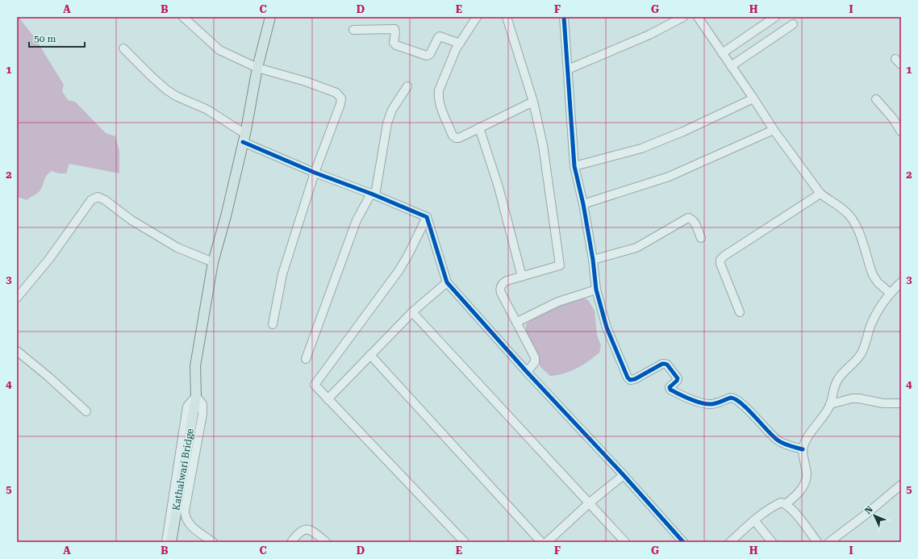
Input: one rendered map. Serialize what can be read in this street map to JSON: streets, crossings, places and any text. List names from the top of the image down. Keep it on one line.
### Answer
{"streets":{"main road":["Kathalwari Bridge"]},"scale_bar":"50 m","north":"top left","grid":{"columns":["A","B","C","D","E","F","G","H","I"],"rows":["1","2","3","4","5"]}}
